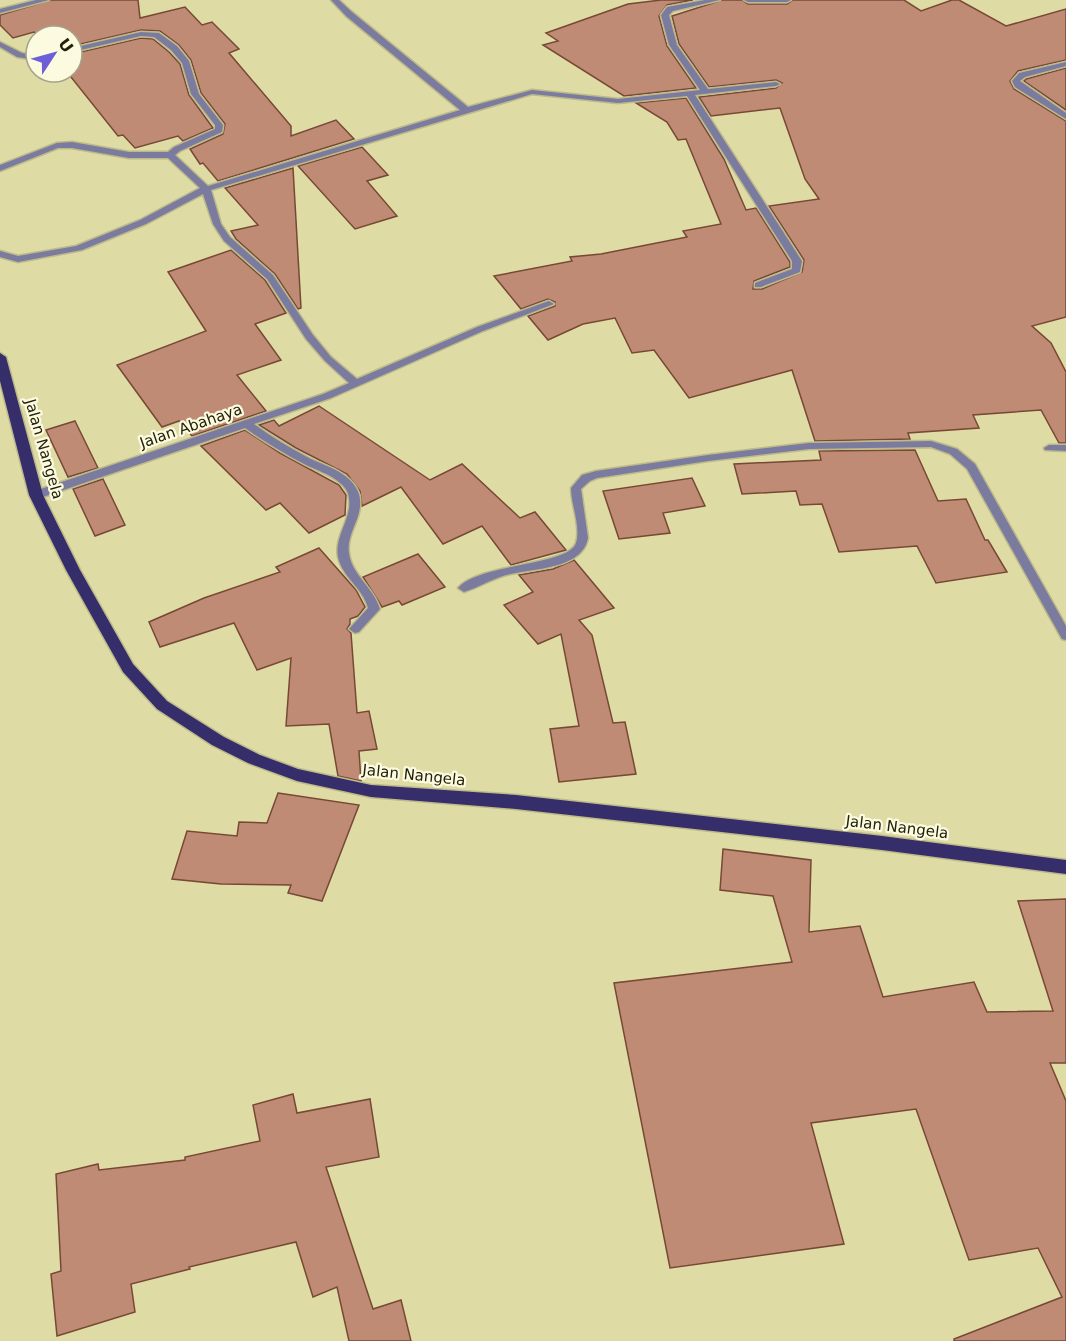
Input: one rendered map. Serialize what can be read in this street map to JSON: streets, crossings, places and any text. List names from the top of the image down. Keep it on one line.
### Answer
{"streets":{"main road":["Jalan Nangela"],"street":["Jalan Abahaya"]},"crossings":[["Jalan Abahaya","Jalan Nangela"]],"north":"top right"}
